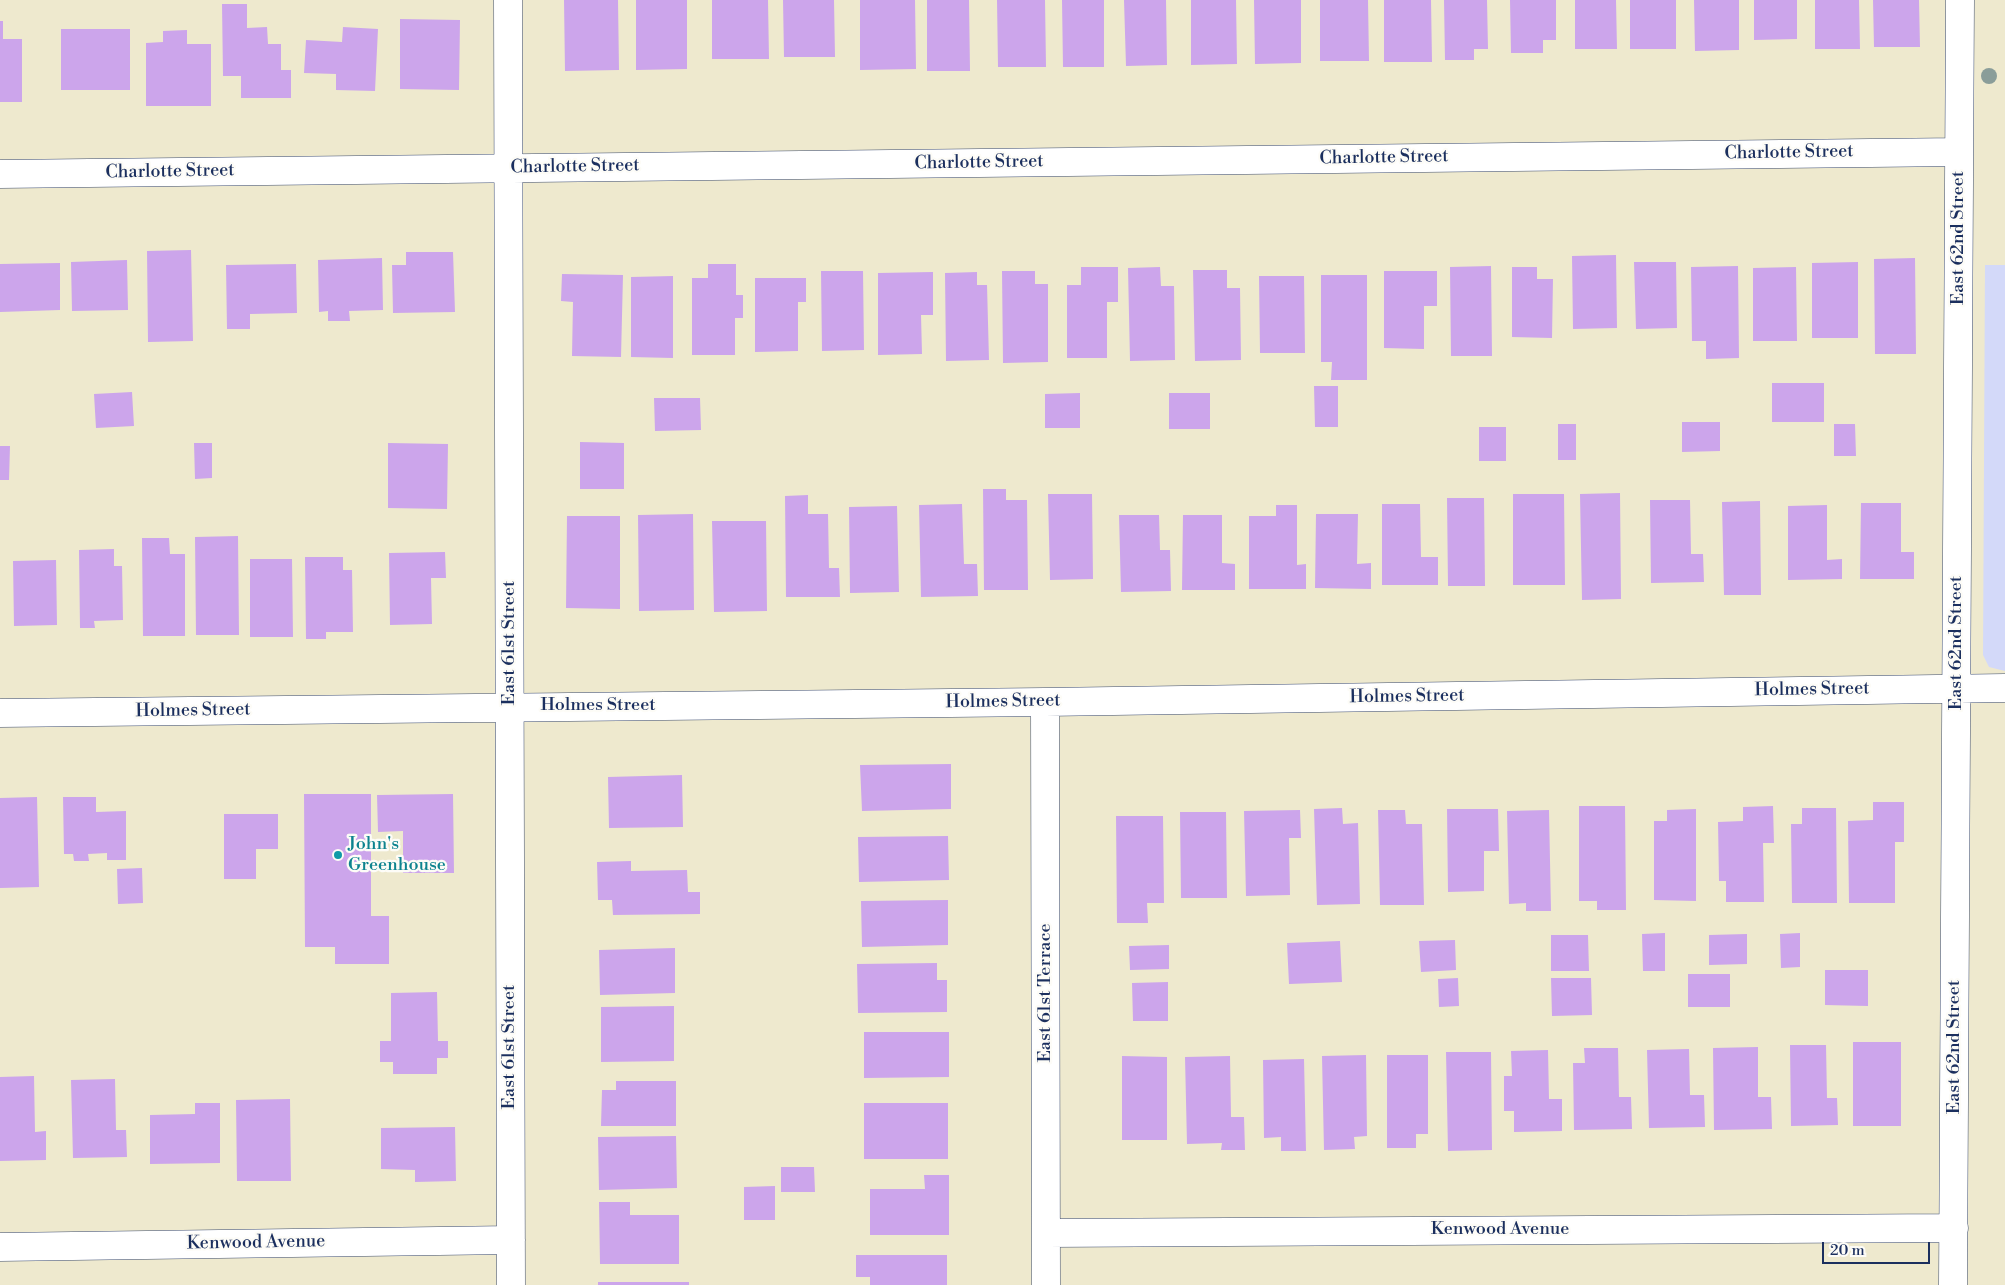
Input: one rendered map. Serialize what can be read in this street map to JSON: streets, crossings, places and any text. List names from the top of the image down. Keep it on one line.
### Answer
{"streets":{"street":["Charlotte Street","East 62nd Street","East 61st Street","Holmes Street","East 61st Terrace","Kenwood Avenue"]},"crossings":[["Charlotte Street","East 62nd Street"],["Charlotte Street","East 61st Street"],["East 62nd Street","Holmes Street"],["East 62nd Street","Kenwood Avenue"],["East 61st Street","Holmes Street"],["East 61st Street","Kenwood Avenue"],["Holmes Street","East 61st Terrace"],["East 61st Terrace","Kenwood Avenue"]],"places":["John's Greenhouse"],"scale_bar":"20 m"}
